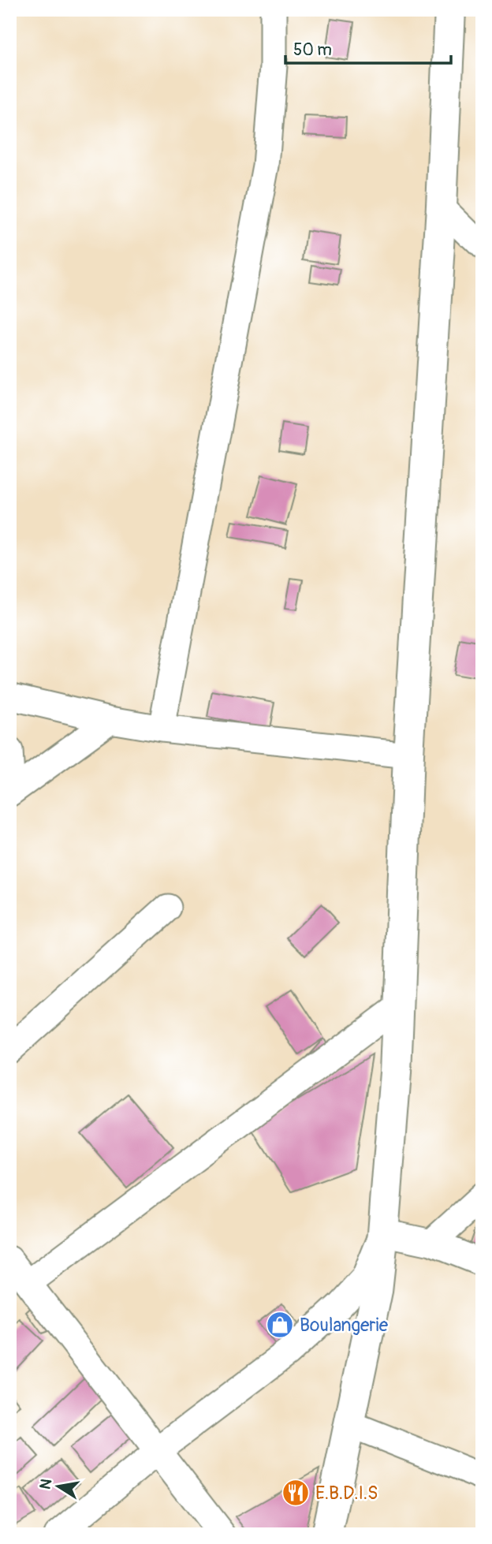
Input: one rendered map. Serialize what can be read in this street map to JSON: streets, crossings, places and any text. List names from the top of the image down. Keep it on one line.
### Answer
{"places":{"shop":["Boulangerie"],"restaurant":["E.B.D.I.S"]},"scale_bar":"50 m","north":"left"}
